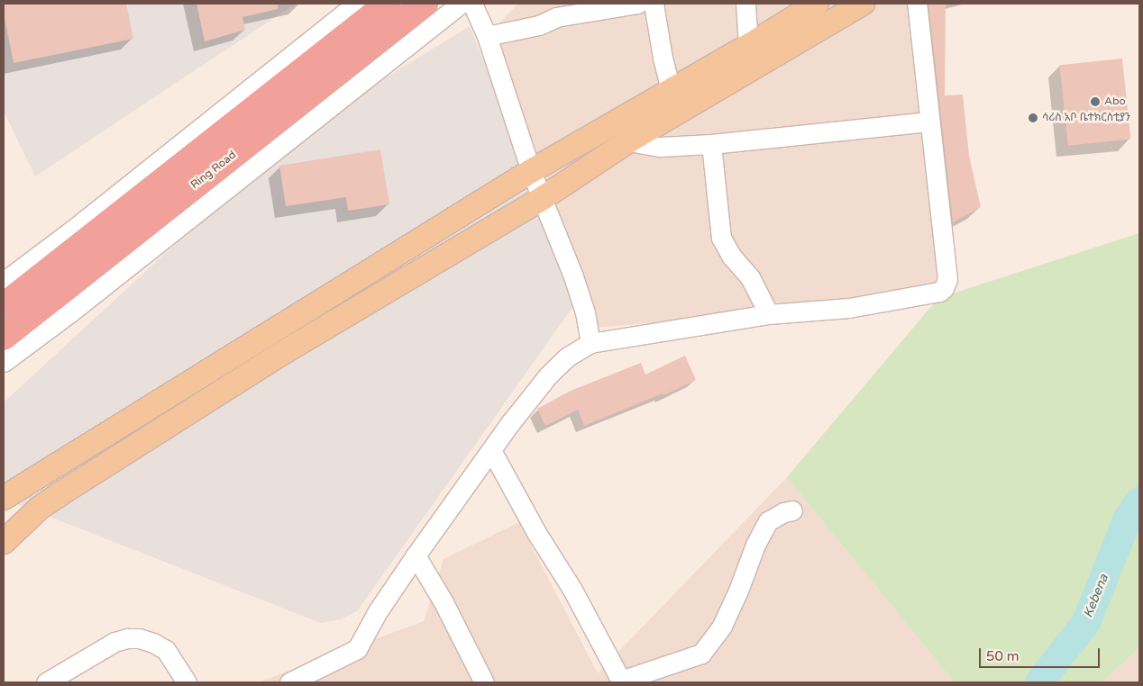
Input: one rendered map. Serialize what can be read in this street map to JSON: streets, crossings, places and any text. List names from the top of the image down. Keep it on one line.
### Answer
{"streets":{"highway":["Ring Road"]},"water":["Kebena"],"places":["Abo","ሳሪስ አቦ ቤተክርስቲያን"],"scale_bar":"50 m"}
